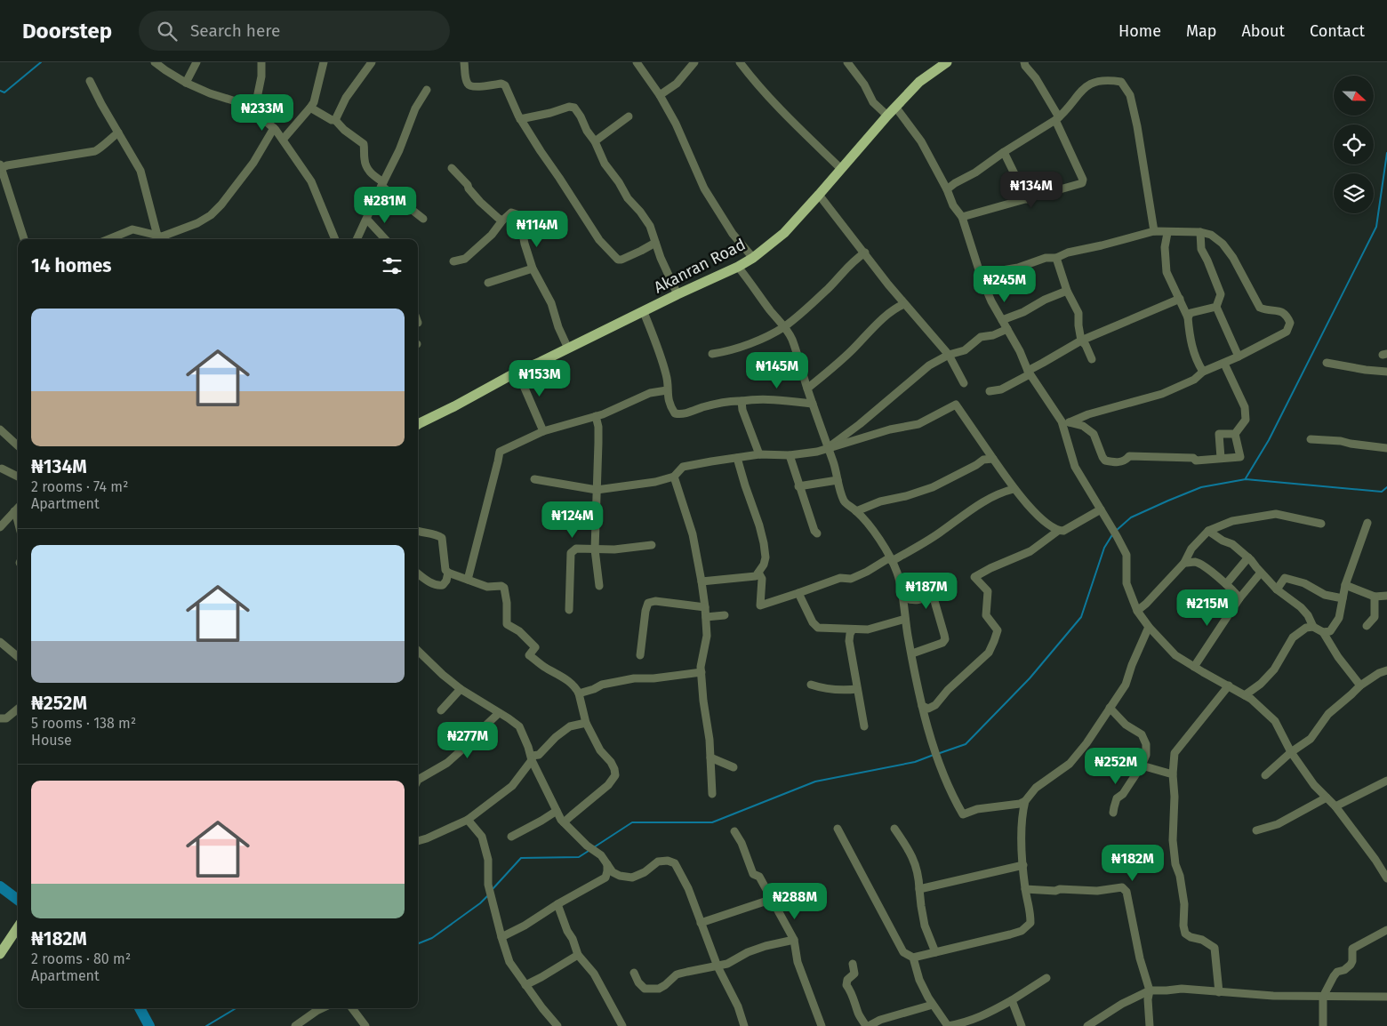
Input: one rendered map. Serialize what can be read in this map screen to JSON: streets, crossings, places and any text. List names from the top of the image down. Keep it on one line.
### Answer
{"streets":{"main road":["Akanran Road"]},"north":"right","page":{"header":"Doorstep","search":"Search here","nav":["Home","Map","About","Contact"],"price":["₦233M","₦134M","₦281M","₦114M","₦245M","₦145M","₦153M","₦124M","₦187M","₦215M","₦277M","₦252M","₦182M","₦288M"],"heading":"14 homes","list":[{"name":"₦134M","note":"2 rooms · 74 m² · Apartment"},{"name":"₦252M","note":"5 rooms · 138 m² · House"},{"name":"₦182M","note":"2 rooms · 80 m² · Apartment"}]}}
